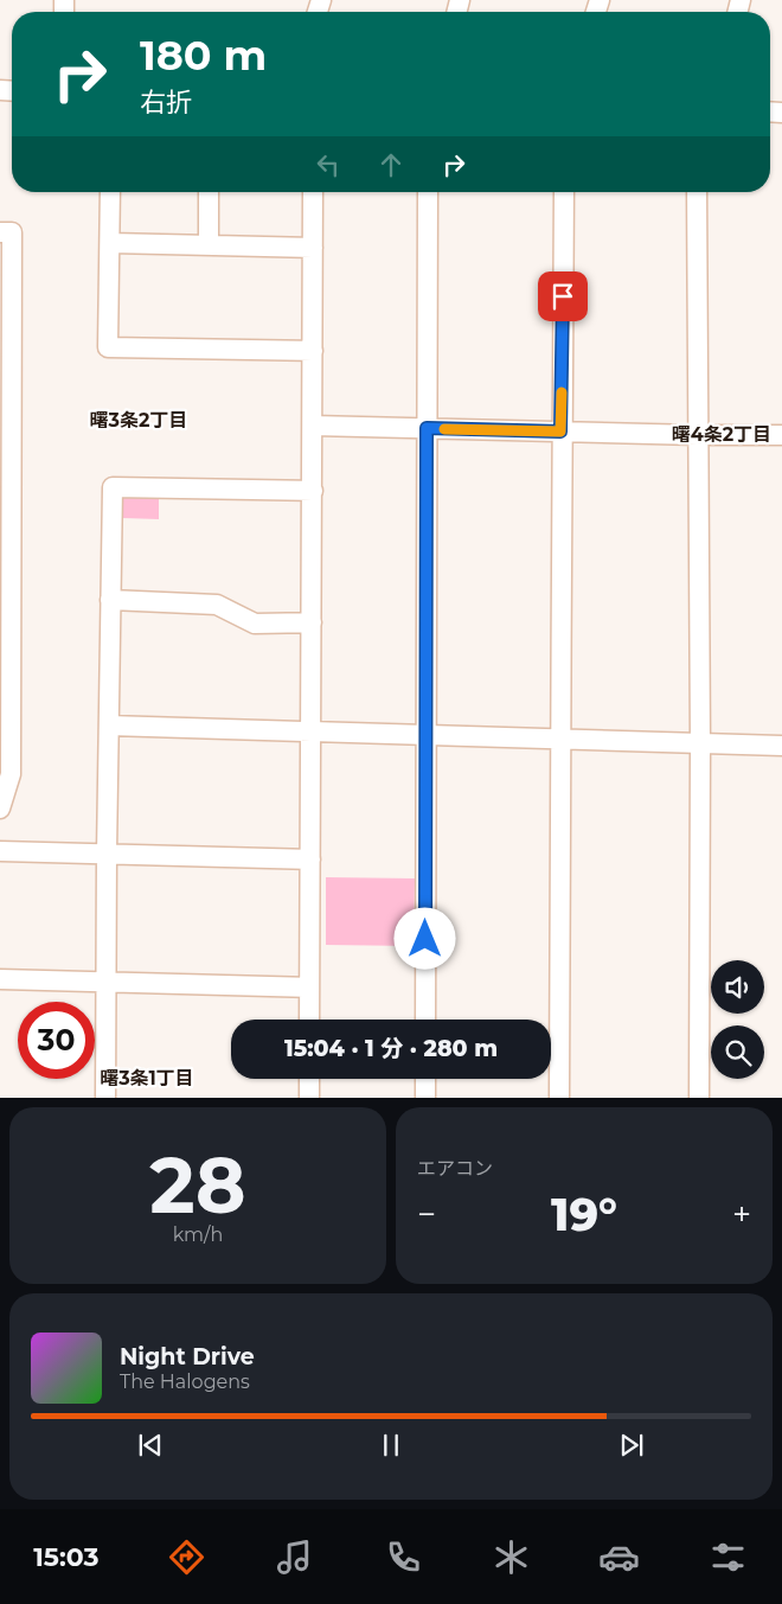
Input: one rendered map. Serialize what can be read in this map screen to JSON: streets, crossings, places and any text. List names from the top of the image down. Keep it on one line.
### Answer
{"districts":["曙3条2丁目","曙4条2丁目","曙3条1丁目"],"page":{"turn":["180 m","右折"],"limit":"30","trip":"15:04 · 1 分 · 280 m","tile":[["28","km/h"],"エアコン"],"heat":["−","19°","+"],"song":["Night Drive","The Halogens"],"tabs":"15:03"}}
